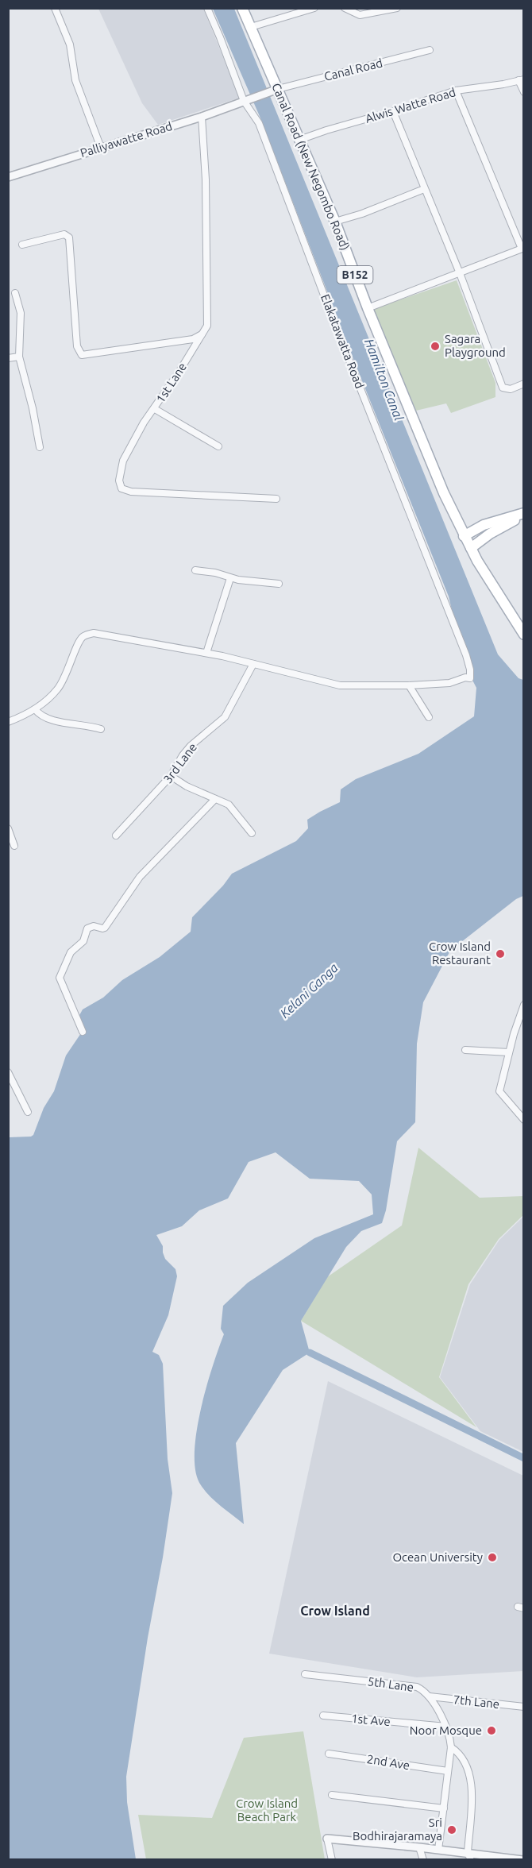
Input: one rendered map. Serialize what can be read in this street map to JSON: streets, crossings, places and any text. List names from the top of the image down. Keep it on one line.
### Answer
{"streets":{"main road":["Canal Road (New Negombo Road)","B152"],"street":["Canal Road","Alwis Watte Road","Palliyawatte Road","Elakatawatta Road","1st Lane","3rd Lane","5th Lane","7th Lane","1st Ave","2nd Ave"]},"crossings":[["Canal Road","Palliyawatte Road"],["Canal Road","Canal Road (New Negombo Road)"],["Alwis Watte Road","Canal Road (New Negombo Road)"],["Palliyawatte Road","Canal Road (New Negombo Road)"],["Palliyawatte Road","Elakatawatta Road"],["Palliyawatte Road","1st Lane"],["5th Lane","7th Lane"],["5th Lane","1st Ave"],["5th Lane","2nd Ave"]],"districts":["Crow Island"],"water":["Hamilton Canal","Kelani Ganga"],"parks":["Crow Island Beach Park"],"places":["Sagara Playground","Crow Island Restaurant","Ocean University","Noor Mosque","Sri Bodhirajaramaya"]}
